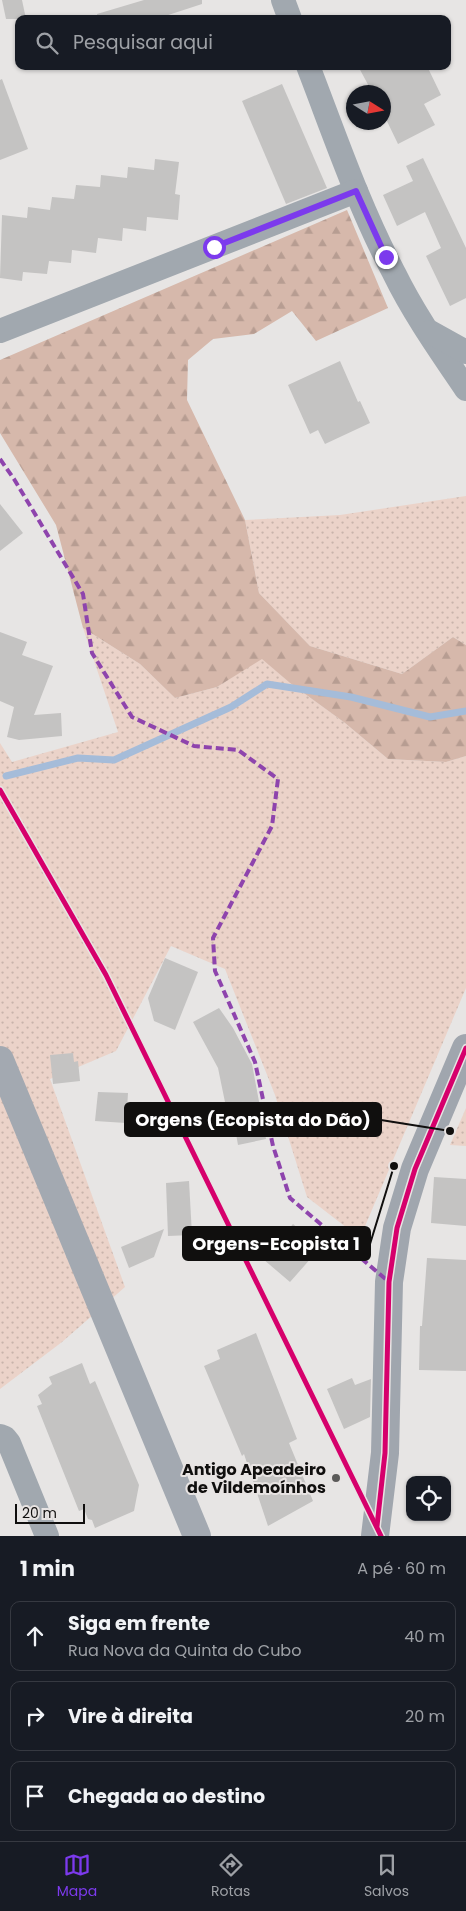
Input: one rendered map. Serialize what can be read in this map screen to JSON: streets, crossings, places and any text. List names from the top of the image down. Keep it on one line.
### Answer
{"places":["Orgens (Ecopista do Dão)","Orgens-Ecopista 1","Antigo Apeadeiro de Vildemoínhos"],"scale_bar":"20 m","north":"right","page":{"search":"Pesquisar aqui","scale":"20 m","heading":["1 min","A pé · 60 m"],"list":[["Siga em frente","Rua Nova da Quinta do Cubo","40 m"],["Vire à direita","20 m"],"Chegada ao destino"],"nav":["Mapa","Rotas","Salvos"]}}
